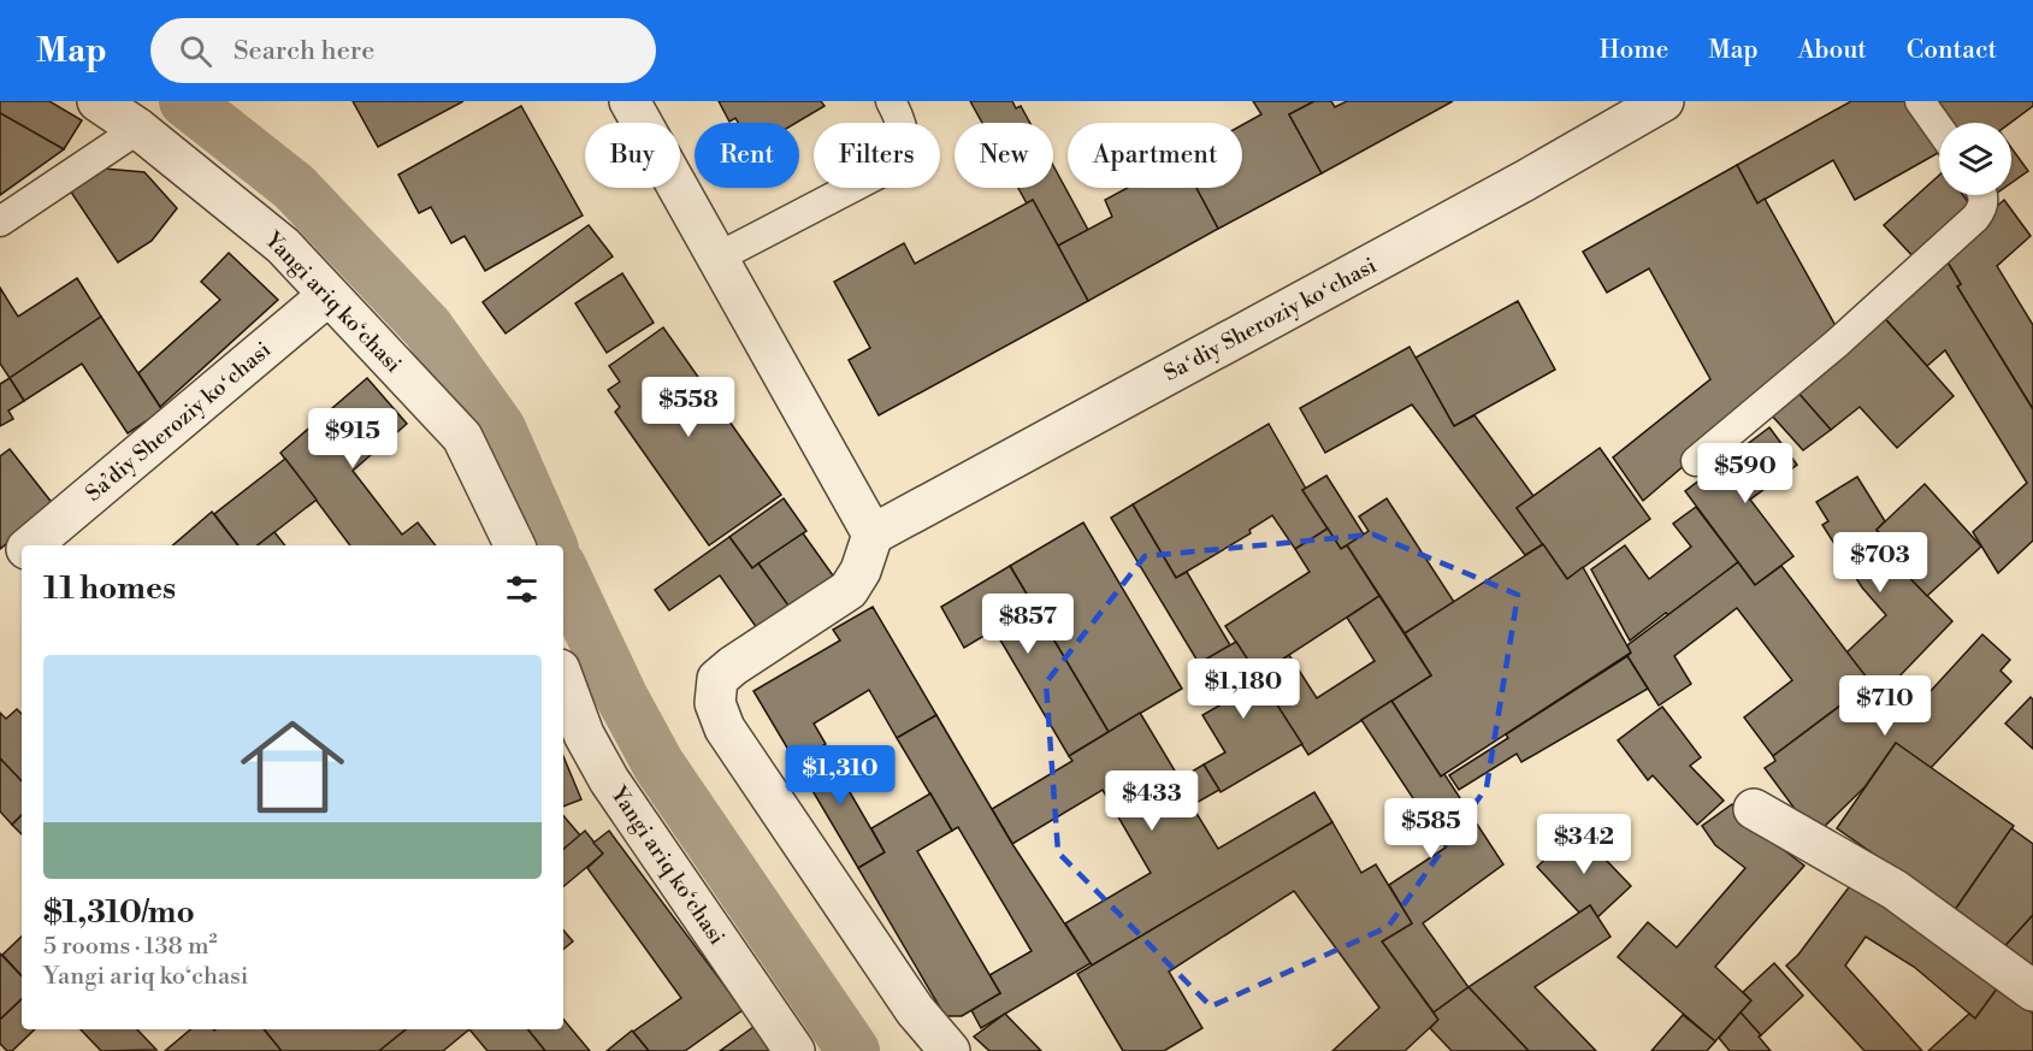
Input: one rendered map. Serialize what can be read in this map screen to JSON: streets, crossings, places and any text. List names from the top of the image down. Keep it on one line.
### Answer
{"streets":{"street":["Yangi ariq ko‘chasi","Saʻdiy Sheroziy koʻchasi","Saʼdiy Sheroziy koʻchasi"]},"crossings":[["Yangi ariq ko‘chasi","Saʼdiy Sheroziy koʻchasi"]],"page":{"header":"Map","search":"Search here","nav":["Home","Map","About","Contact"],"chip":["Buy","Rent","Filters","New","Apartment"],"price":["$558","$915","$590","$703","$857","$1,180","$710","$1,310","$433","$585","$342"],"heading":"11 homes","list":[{"name":"$1,310/mo","note":"5 rooms · 138 m² · Yangi ariq ko‘chasi"}]}}
